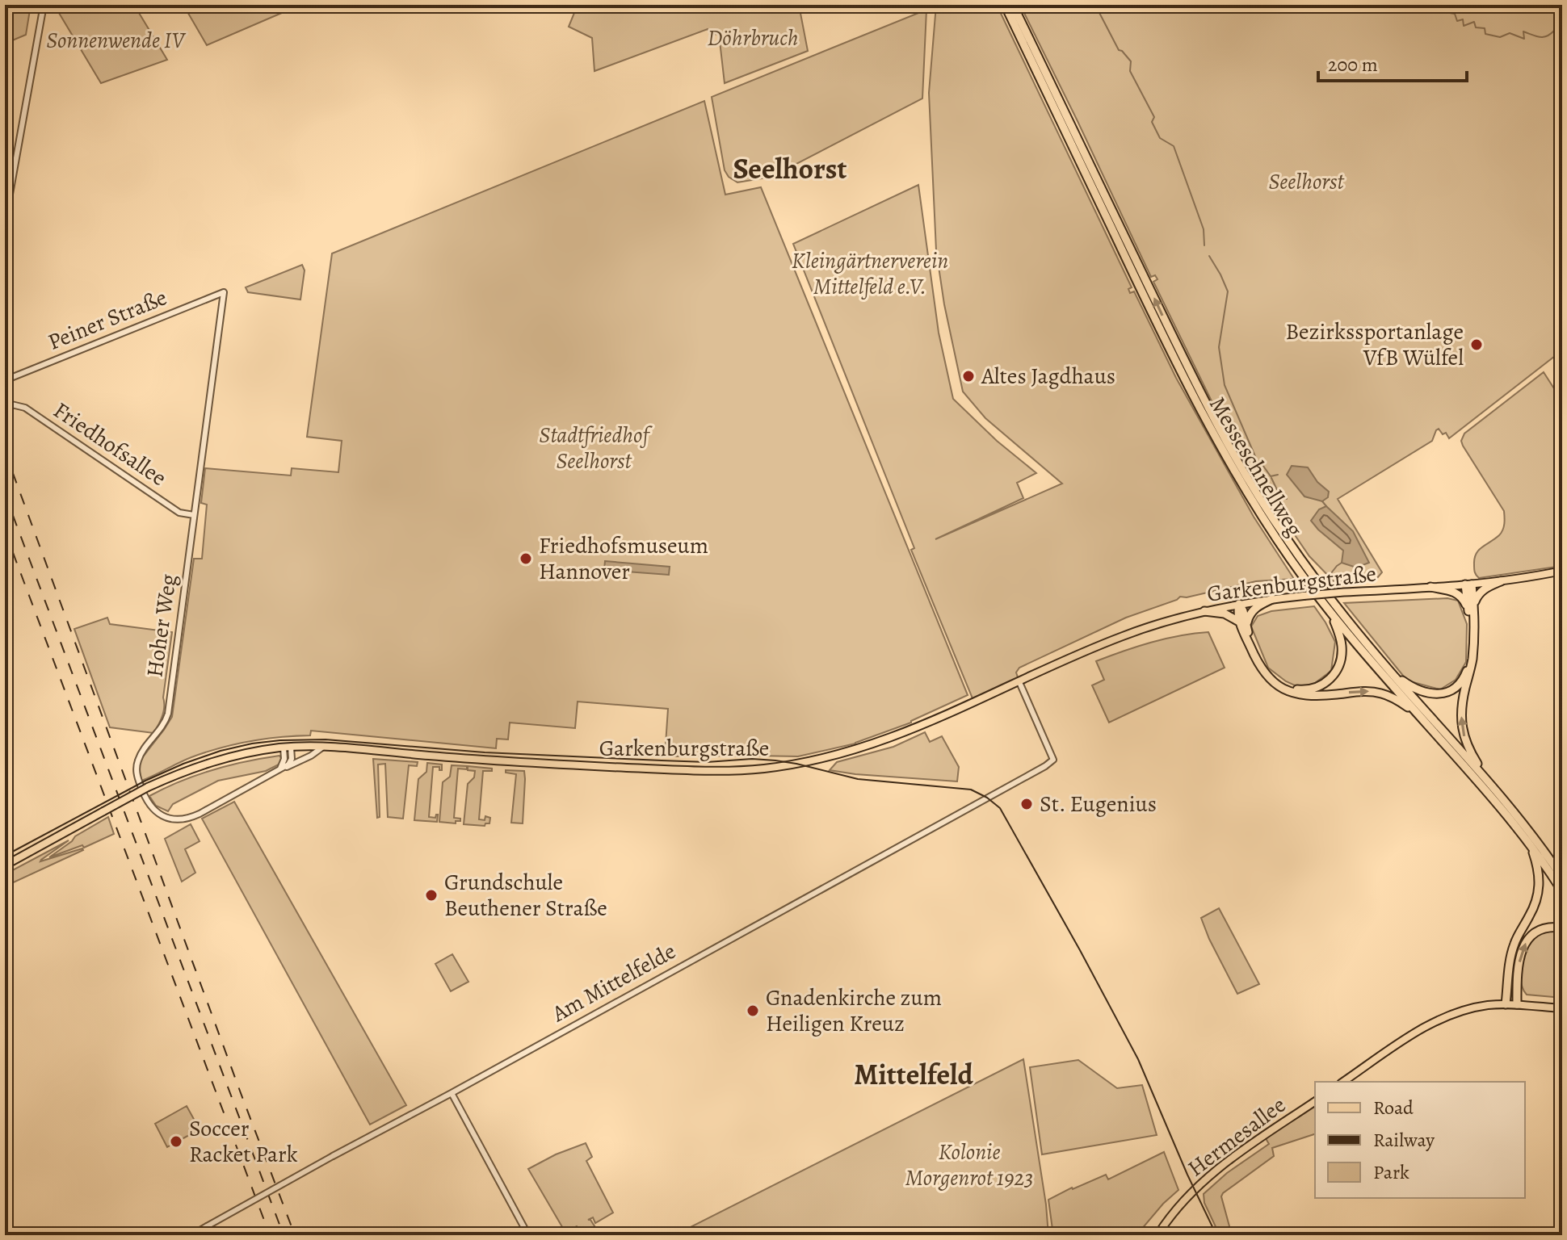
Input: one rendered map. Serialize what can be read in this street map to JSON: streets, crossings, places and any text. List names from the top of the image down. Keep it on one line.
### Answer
{"streets":{"highway":["Messeschnellweg"],"main road":["Garkenburgstraße","Hermesallee"],"street":["Peiner Straße","Friedhofsallee","Hoher Weg","Am Mittelfelde"]},"crossings":[["Peiner Straße","Hoher Weg"],["Friedhofsallee","Hoher Weg"],["Garkenburgstraße","Hoher Weg"],["Garkenburgstraße","Am Mittelfelde"]],"districts":["Seelhorst","Mittelfeld"],"parks":["Döhrbruch","Sonnenwende IV","Seelhorst","Kleingärtnerverein Mittelfeld e.V.","Stadtfriedhof Seelhorst","Kolonie Morgenrot 1923"],"places":["Bezirkssportanlage VfB Wülfel","Altes Jagdhaus","Friedhofsmuseum Hannover","St. Eugenius","Grundschule Beuthener Straße","Gnadenkirche zum Heiligen Kreuz","Soccer Racket Park"],"legend":["Road","Railway","Park"],"scale_bar":"200 m"}
